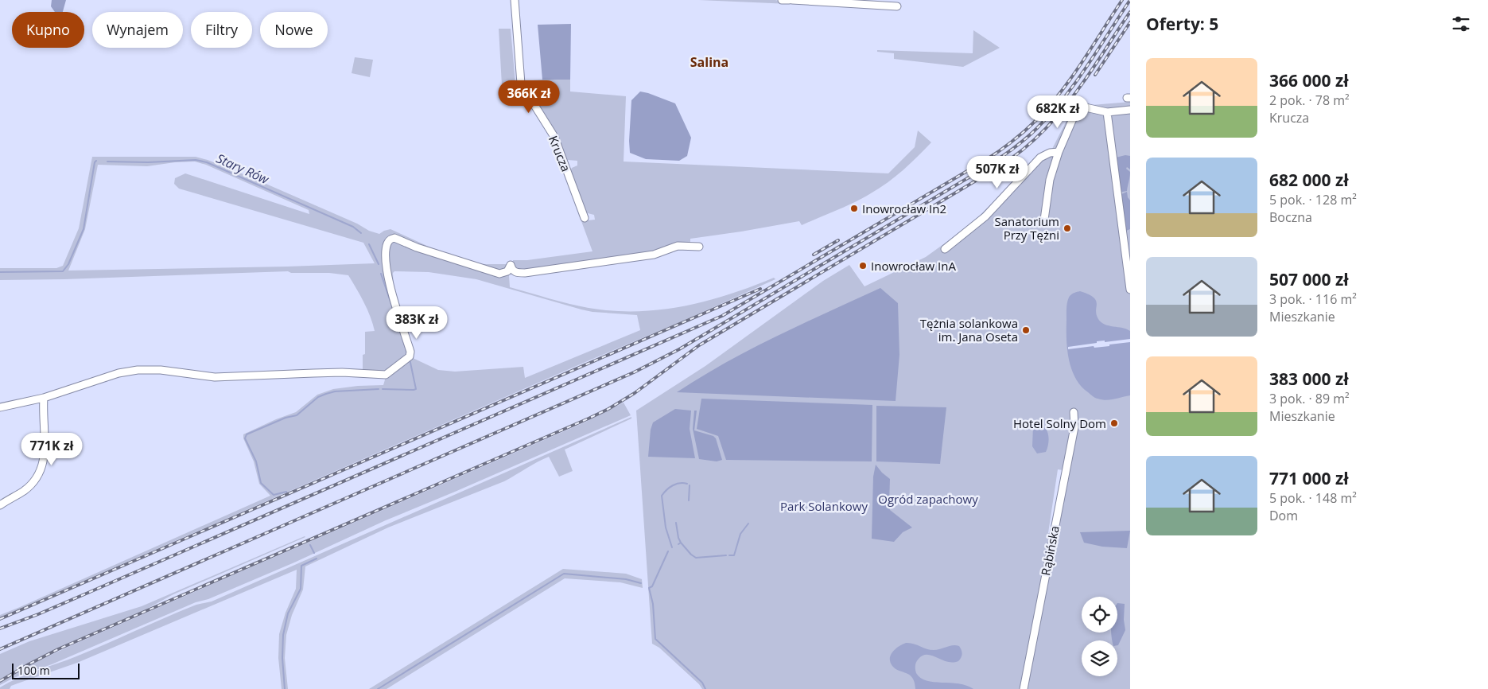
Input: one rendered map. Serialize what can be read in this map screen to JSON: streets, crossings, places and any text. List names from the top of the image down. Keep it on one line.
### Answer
{"streets":{"street":["Krucza","Rąbińska"]},"districts":["Salina"],"water":["Stary Rów"],"parks":["Ogród zapachowy","Park Solankowy"],"places":["Inowrocław In2","Sanatorium Przy Tężni","Inowrocław InA","Tężnia solankowa im. Jana Oseta","Hotel Solny Dom"],"scale_bar":"100 m","page":{"heading":"Oferty: 5","chip":["Kupno","Wynajem","Filtry","Nowe"],"list":[{"name":"366 000 zł","note":"2 pok. · 78 m² · Krucza"},{"name":"682 000 zł","note":"5 pok. · 128 m² · Boczna"},{"name":"507 000 zł","note":"3 pok. · 116 m² · Mieszkanie"},{"name":"383 000 zł","note":"3 pok. · 89 m² · Mieszkanie"},{"name":"771 000 zł","note":"5 pok. · 148 m² · Dom"}],"price":["366K zł","682K zł","507K zł","383K zł","771K zł"],"scale":"100 m"}}
